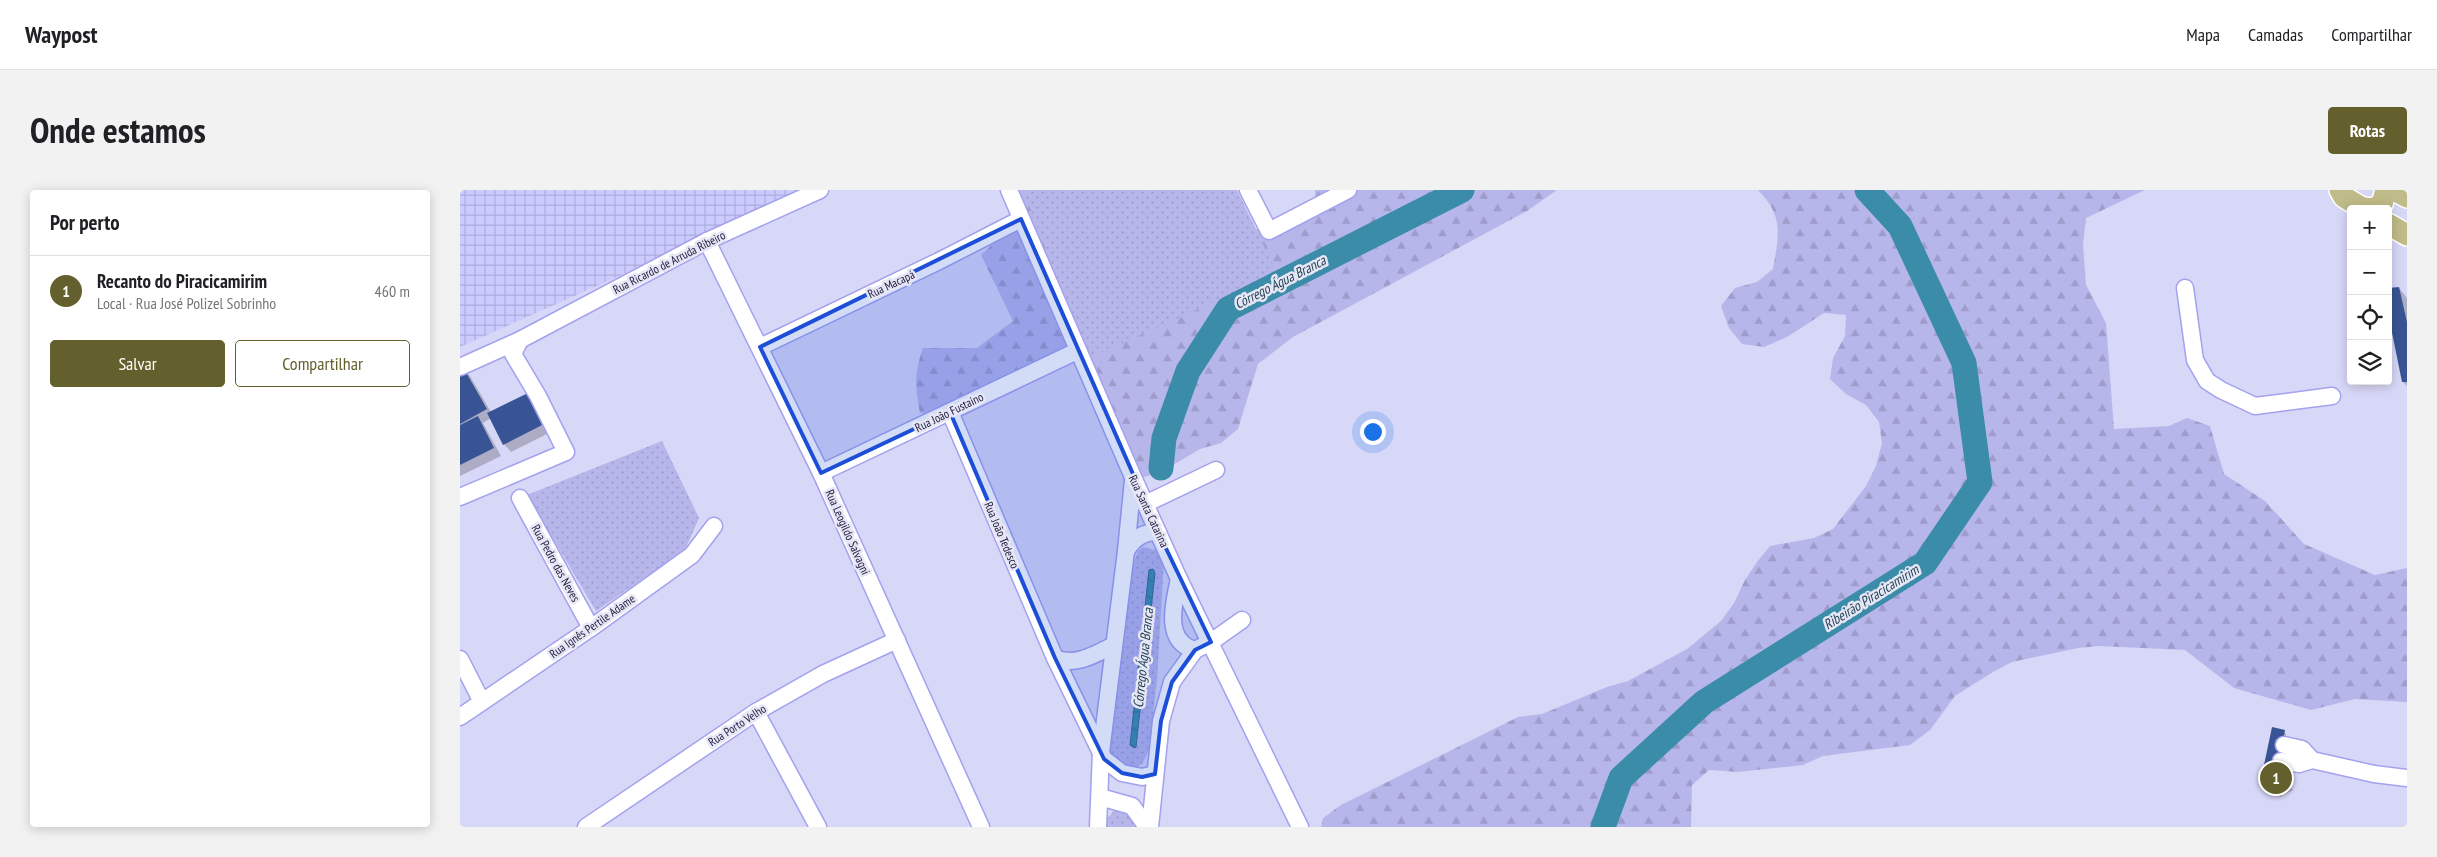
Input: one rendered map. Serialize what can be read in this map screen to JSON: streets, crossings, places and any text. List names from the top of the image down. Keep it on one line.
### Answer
{"streets":{"street":["Rua Ricardo de Arruda Ribeiro","Rua Macapá","Rua João Fustaino","Rua Santa Catarina","Rua Leogildo Salvagni","Rua João Tedesco","Rua Pedro das Neves","Rua Ignês Pertile Adame","Rua Porto Velho"]},"crossings":[["Rua Ricardo de Arruda Ribeiro","Rua Leogildo Salvagni"],["Rua Macapá","Rua Santa Catarina"],["Rua Macapá","Rua Leogildo Salvagni"],["Rua João Fustaino","Rua Santa Catarina"],["Rua João Fustaino","Rua Leogildo Salvagni"],["Rua João Fustaino","Rua João Tedesco"],["Rua Leogildo Salvagni","Rua Porto Velho"],["Rua Pedro das Neves","Rua Ignês Pertile Adame"]],"water":["Córrego Água Branca","Ribeirão Piracicamirim"],"page":{"header":"Waypost","nav":["Mapa","Camadas","Compartilhar"],"title":"Onde estamos","buttons":["Rotas",["Salvar","Compartilhar"]],"heading":"Por perto","map_buttons":["+","−"],"list":[{"mark":"1","name":"Recanto do Piracicamirim","note":"Local · Rua José Polizel Sobrinho","value":"460 m"}],"pins":"1"}}
